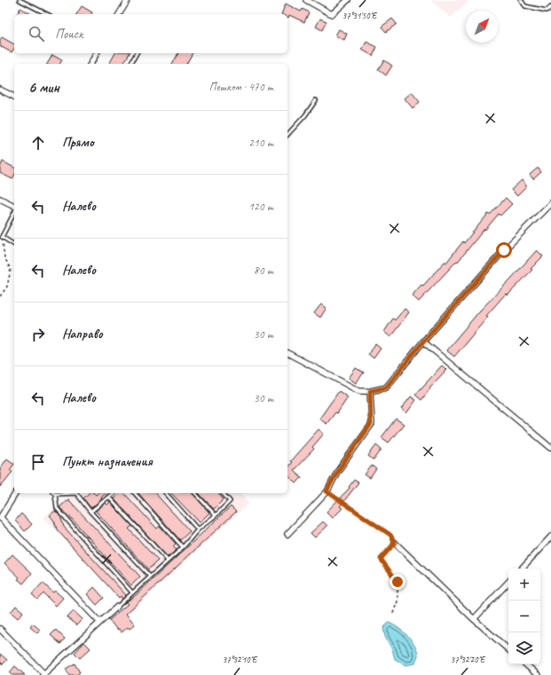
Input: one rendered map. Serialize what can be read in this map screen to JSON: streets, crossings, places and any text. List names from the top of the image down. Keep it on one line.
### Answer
{"north":"top right","page":{"search":"Поиск","heading":["6 мин","Пешком · 470 m"],"list":[["Прямо","210 m"],["Налево","120 m"],["Налево","80 m"],["Направо","30 m"],["Налево","30 m"],"Пункт назначения"],"map_buttons":["+","−"]},"coordinates":["37°31'50\"E","37°32'10\"E","37°32'20\"E"]}
